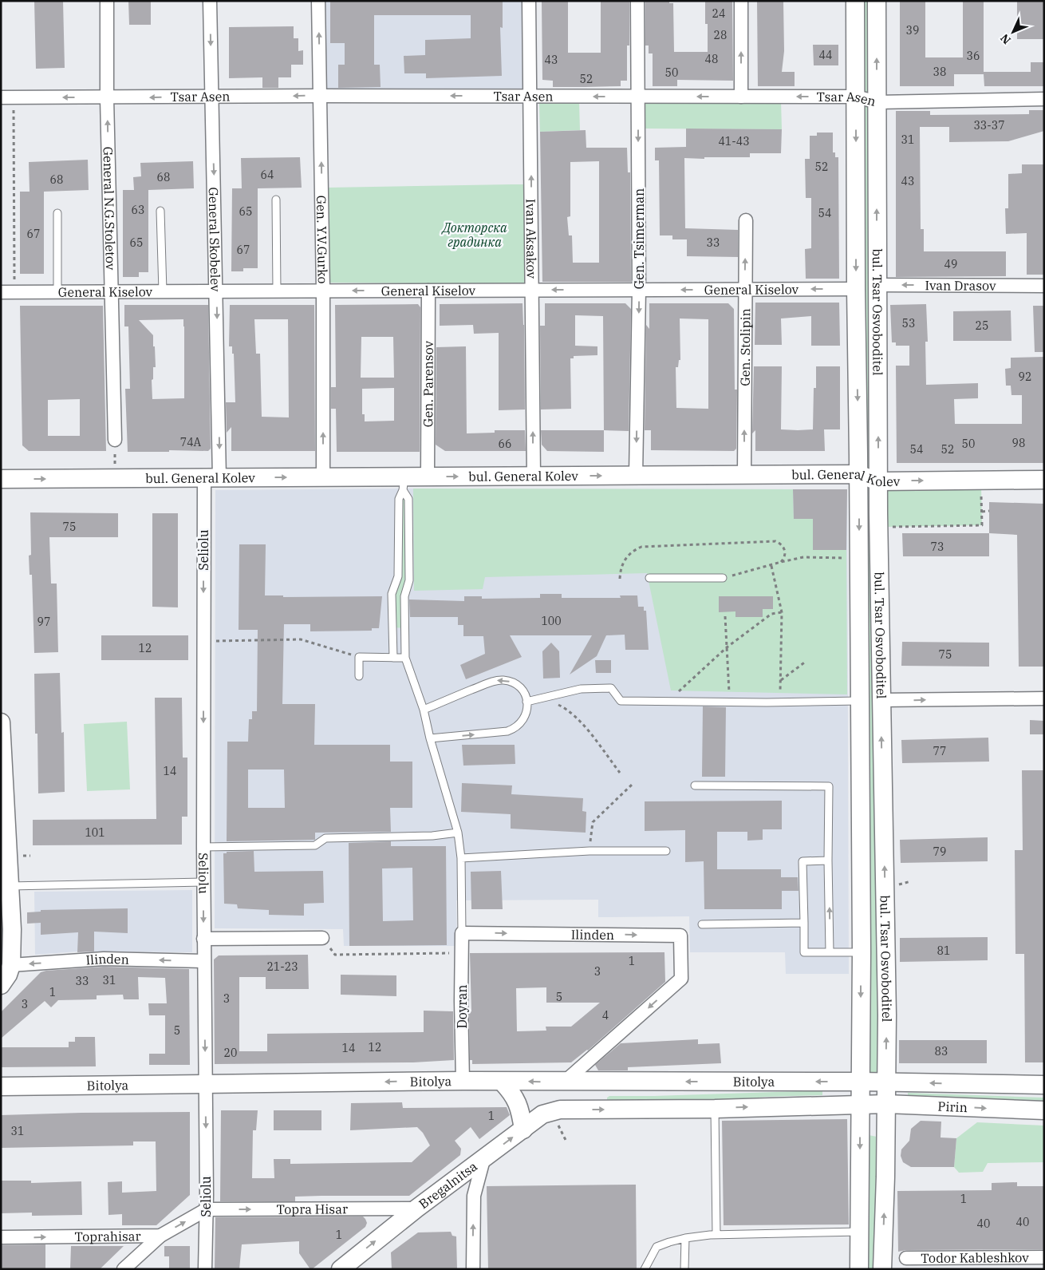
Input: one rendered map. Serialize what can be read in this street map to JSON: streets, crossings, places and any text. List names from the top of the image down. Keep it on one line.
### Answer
{"streets":{"main road":["bul. Tsar Osvoboditel","bul. General Kolev","Bitolya","Pirin","Bregalnitsa"],"street":["Tsar Asen","General N.G.Stoletov","Ivan Aksakov","Gen. Tsimerman","General Skobelev","Gen. Y.V.Gurko","Ivan Drasov","General Kiselov","Gen. Stolipin","Gen. Parensov","Seliolu","Ilinden","Doyran","Topra Hisar","Toprahisar","Todor Kableshkov"]},"crossings":[["Tsar Asen","General N.G.Stoletov"],["Tsar Asen","Ivan Aksakov"],["Tsar Asen","Gen. Tsimerman"],["Tsar Asen","General Skobelev"],["Tsar Asen","Gen. Y.V.Gurko"],["Tsar Asen","bul. Tsar Osvoboditel"],["General N.G.Stoletov","General Kiselov"],["Ivan Aksakov","General Kiselov"],["Ivan Aksakov","bul. General Kolev"],["Gen. Tsimerman","General Kiselov"],["Gen. Tsimerman","bul. General Kolev"],["General Skobelev","General Kiselov"],["General Skobelev","bul. General Kolev"],["General Skobelev","Seliolu"],["Gen. Y.V.Gurko","General Kiselov"],["Gen. Y.V.Gurko","bul. General Kolev"],["Ivan Drasov","bul. Tsar Osvoboditel"],["General Kiselov","bul. Tsar Osvoboditel"],["General Kiselov","Gen. Stolipin"],["General Kiselov","Gen. Parensov"],["bul. Tsar Osvoboditel","bul. General Kolev"],["bul. Tsar Osvoboditel","Bitolya"],["bul. Tsar Osvoboditel","Pirin"],["Gen. Stolipin","bul. General Kolev"],["Gen. Parensov","bul. General Kolev"],["bul. General Kolev","Seliolu"],["Seliolu","Ilinden"],["Seliolu","Bitolya"],["Seliolu","Topra Hisar"],["Seliolu","Toprahisar"],["Ilinden","Doyran"],["Ilinden","Bitolya"],["Doyran","Bitolya"],["Bitolya","Pirin"],["Bitolya","Bregalnitsa"],["Bregalnitsa","Topra Hisar"],["Topra Hisar","Toprahisar"]],"one_way":["Tsar Asen","General N.G.Stoletov","Ivan Aksakov","Gen. Tsimerman","General Skobelev","Gen. Y.V.Gurko","Ivan Drasov","General Kiselov","Gen. Stolipin","bul. General Kolev","Seliolu","Bregalnitsa","Topra Hisar","Toprahisar"],"parks":["Докторска градинка"],"house_numbers":["24","39","28","44","36","48","43","38","50","52","33-37","31","41-43","52","64","68","68","43","63","65","54","67","65","33","67","49","53","25","92","74А","98","66","50","54","52","75","73","100","97","12","75","77","14","101","79","81","1","21-23","3","31","33","1","5","3","3","4","5","12","14","83","20","1","31","1","40","40","1"],"north":"bottom left"}
